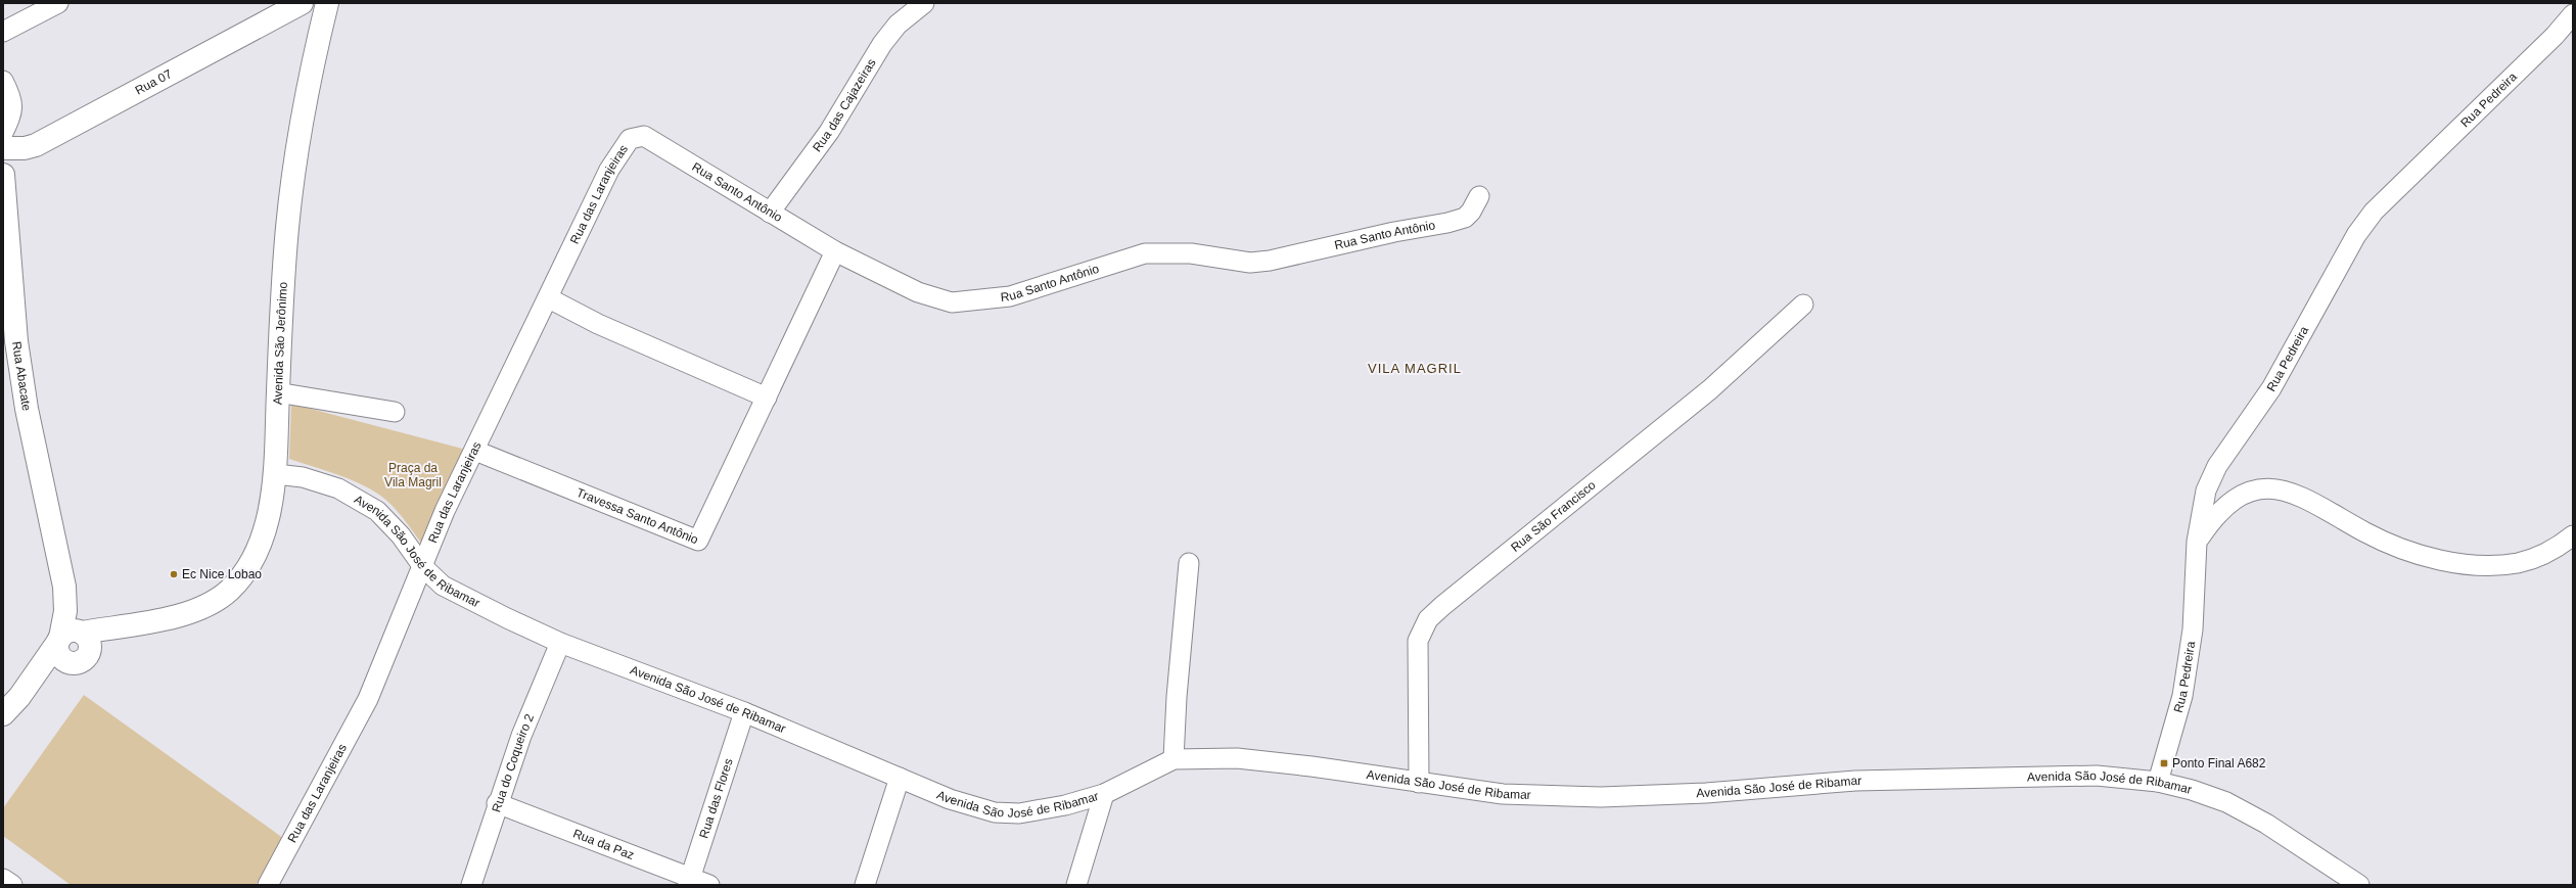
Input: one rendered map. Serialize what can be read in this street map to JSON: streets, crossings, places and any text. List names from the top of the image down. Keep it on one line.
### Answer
{"streets":{"main road":["Rua 07","Avenida São Jerônimo","Rua Abacate"],"street":["Rua Pedreira","Rua das Cajazeiras","Rua Santo Antônio","Rua das Laranjeiras","Travessa Santo Antônio","Rua São Francisco","Avenida São José de Ribamar","Rua do Coqueiro 2","Rua das Flores","Rua da Paz"]},"crossings":[["Rua Pedreira","Avenida São José de Ribamar"],["Rua das Cajazeiras","Rua Santo Antônio"],["Rua Santo Antônio","Rua das Laranjeiras"],["Rua Santo Antônio","Travessa Santo Antônio"],["Rua das Laranjeiras","Travessa Santo Antônio"],["Rua das Laranjeiras","Avenida São José de Ribamar"],["Avenida São Jerônimo","Rua Abacate"],["Avenida São Jerônimo","Avenida São José de Ribamar"],["Rua São Francisco","Avenida São José de Ribamar"],["Avenida São José de Ribamar","Rua do Coqueiro 2"],["Avenida São José de Ribamar","Rua das Flores"],["Rua do Coqueiro 2","Rua da Paz"],["Rua das Flores","Rua da Paz"]],"districts":["VILA MAGRIL"],"parks":["Praça da Vila Magril"],"places":{"other":["Ec Nice Lobao"],"transit":["Ponto Final A682"]}}
